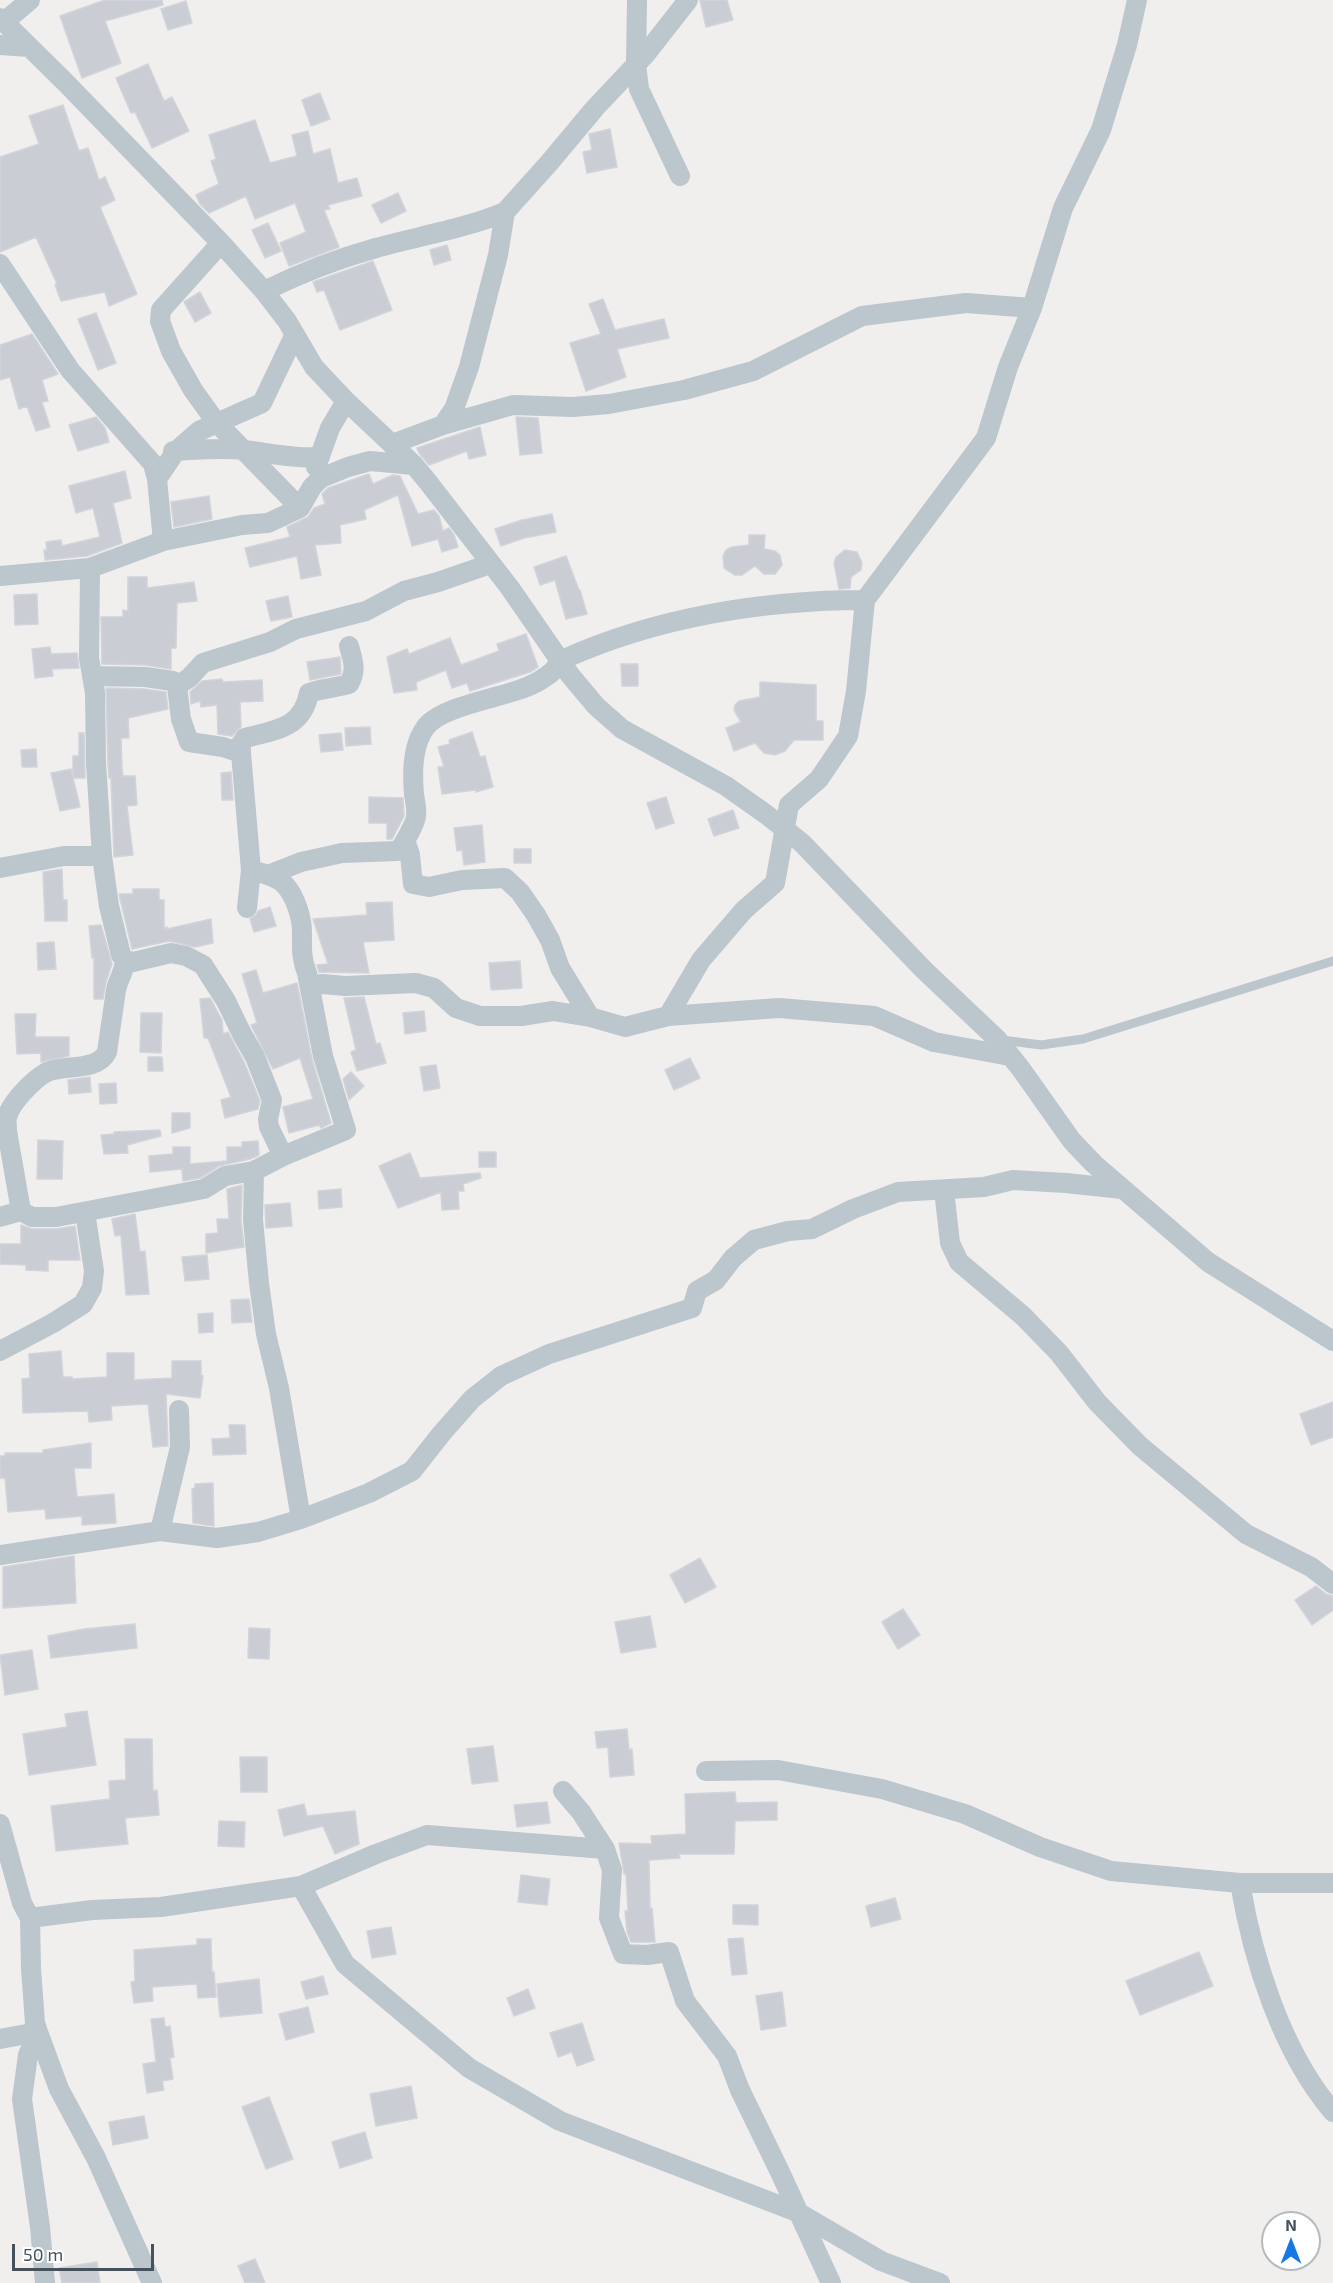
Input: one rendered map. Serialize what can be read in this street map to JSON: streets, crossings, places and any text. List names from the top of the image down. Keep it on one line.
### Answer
{"scale_bar":"50 m","north":"top"}
